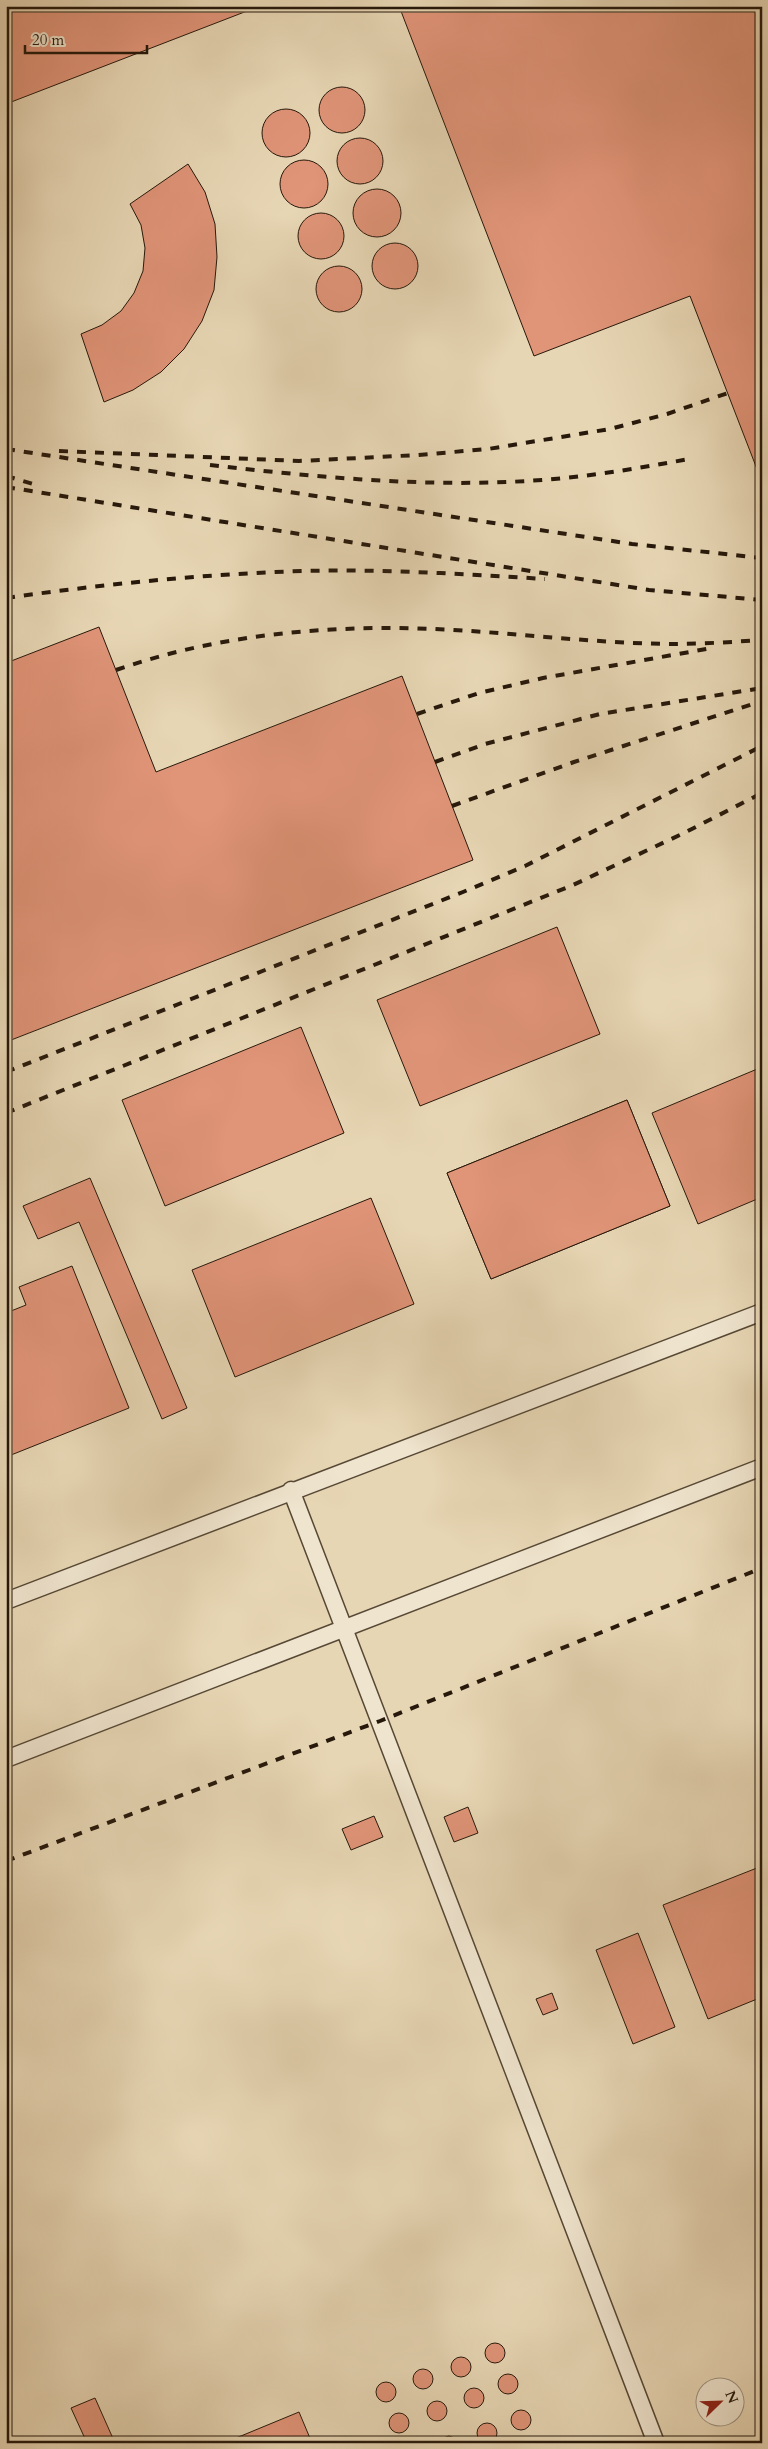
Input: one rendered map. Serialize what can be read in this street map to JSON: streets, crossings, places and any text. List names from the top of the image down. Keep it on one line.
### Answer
{"scale_bar":"20 m","north":"top right"}
